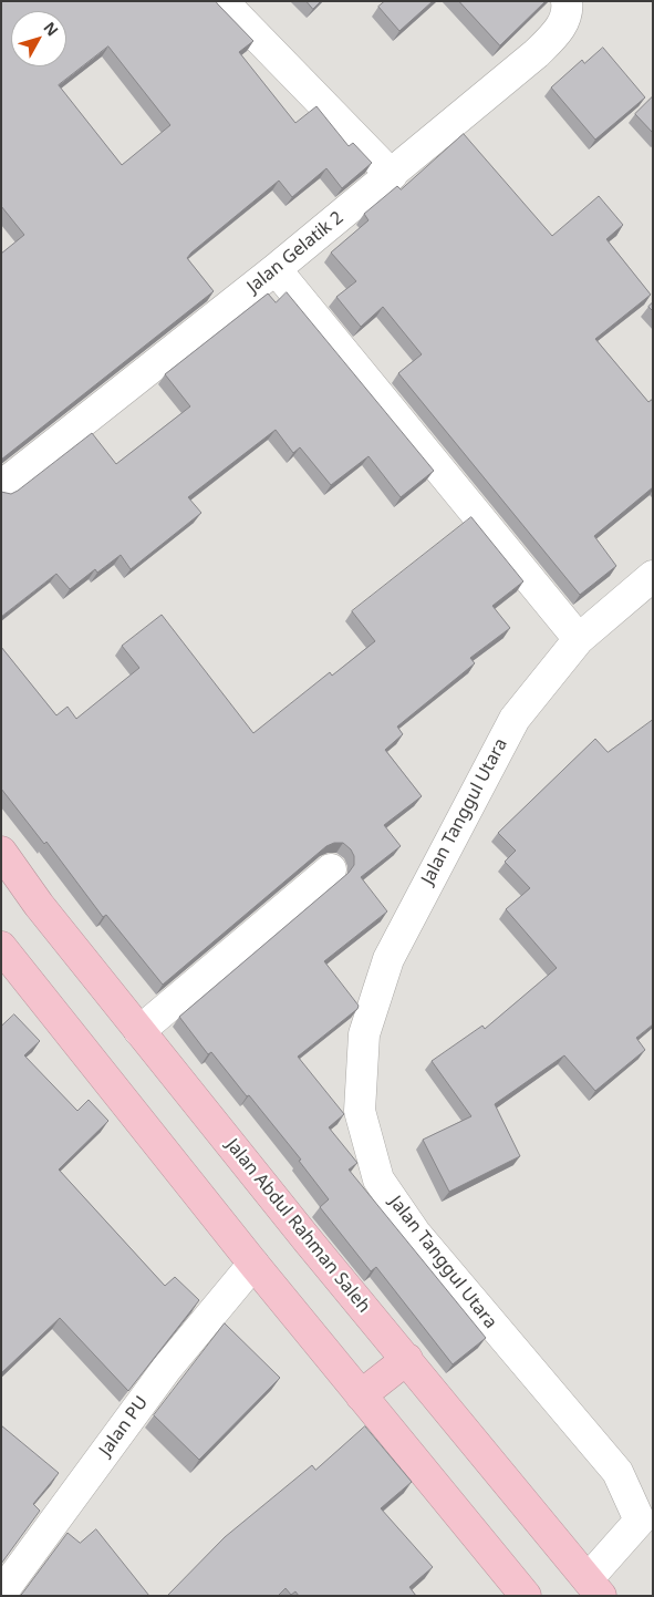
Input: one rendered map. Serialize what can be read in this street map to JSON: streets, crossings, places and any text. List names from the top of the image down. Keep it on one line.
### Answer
{"streets":{"highway":["Jalan Abdul Rahman Saleh"],"street":["Jalan Gelatik 2","Jalan Tanggul Utara","Jalan PU"]},"crossings":[["Jalan Tanggul Utara","Jalan Abdul Rahman Saleh"]],"north":"top right"}
